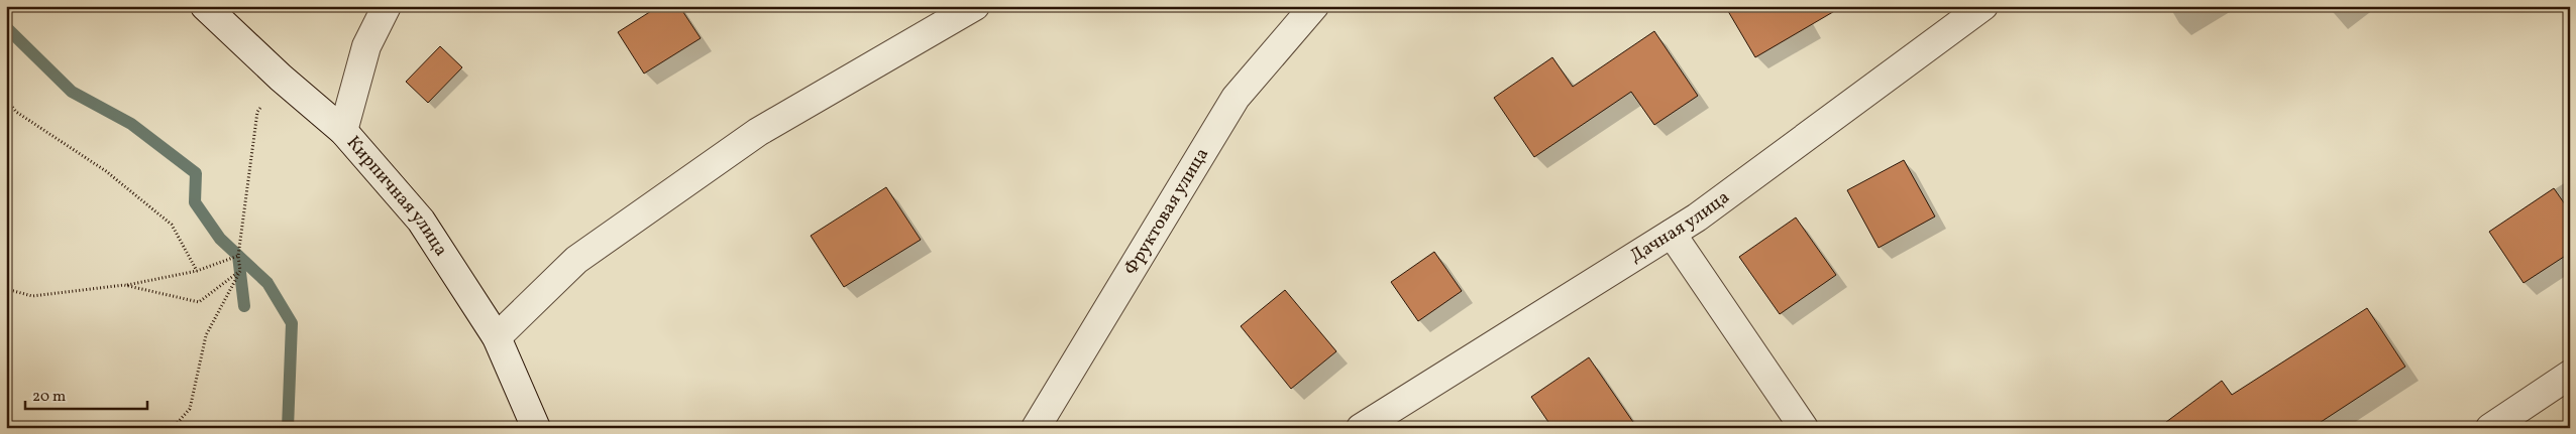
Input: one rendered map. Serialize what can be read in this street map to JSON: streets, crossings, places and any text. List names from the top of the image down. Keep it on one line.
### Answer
{"streets":{"street":["Кирпичная улица","Фруктовая улица","Дачная улица"]},"scale_bar":"20 m"}
